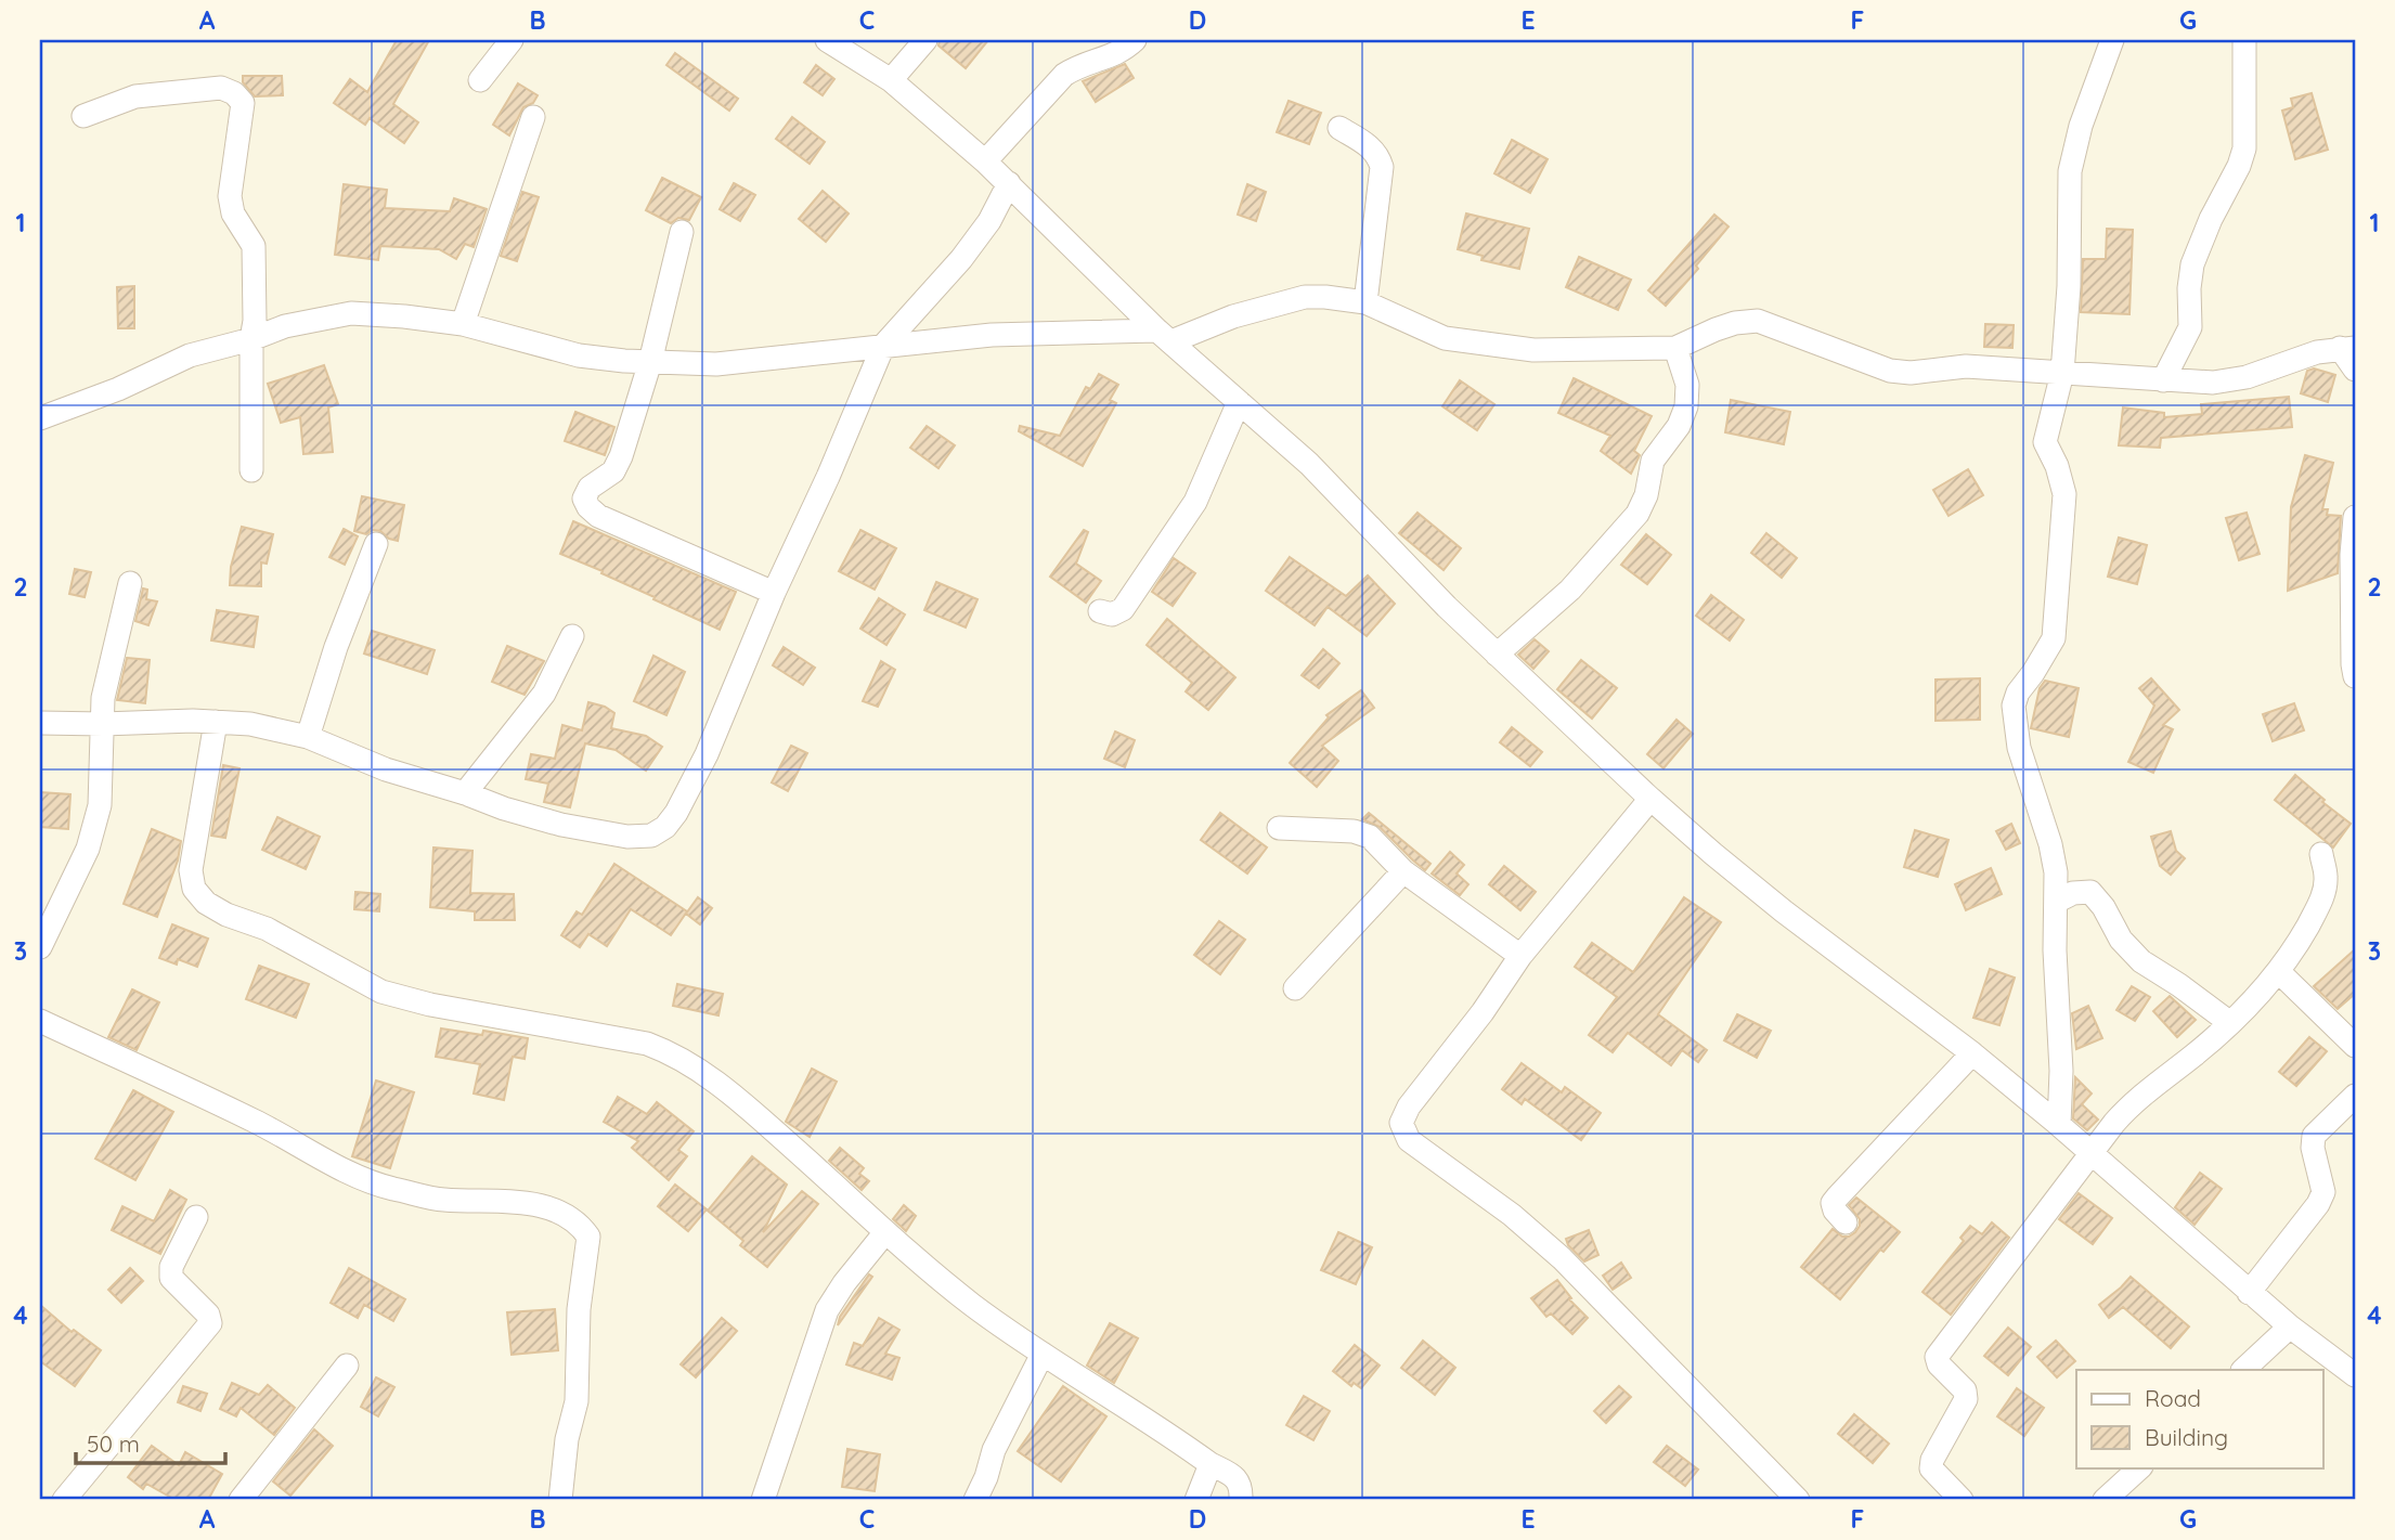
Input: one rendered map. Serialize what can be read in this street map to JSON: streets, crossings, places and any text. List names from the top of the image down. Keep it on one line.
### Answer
{"legend":["Road","Building"],"scale_bar":"50 m","grid":{"columns":["A","B","C","D","E","F","G"],"rows":["1","2","3","4"]}}
